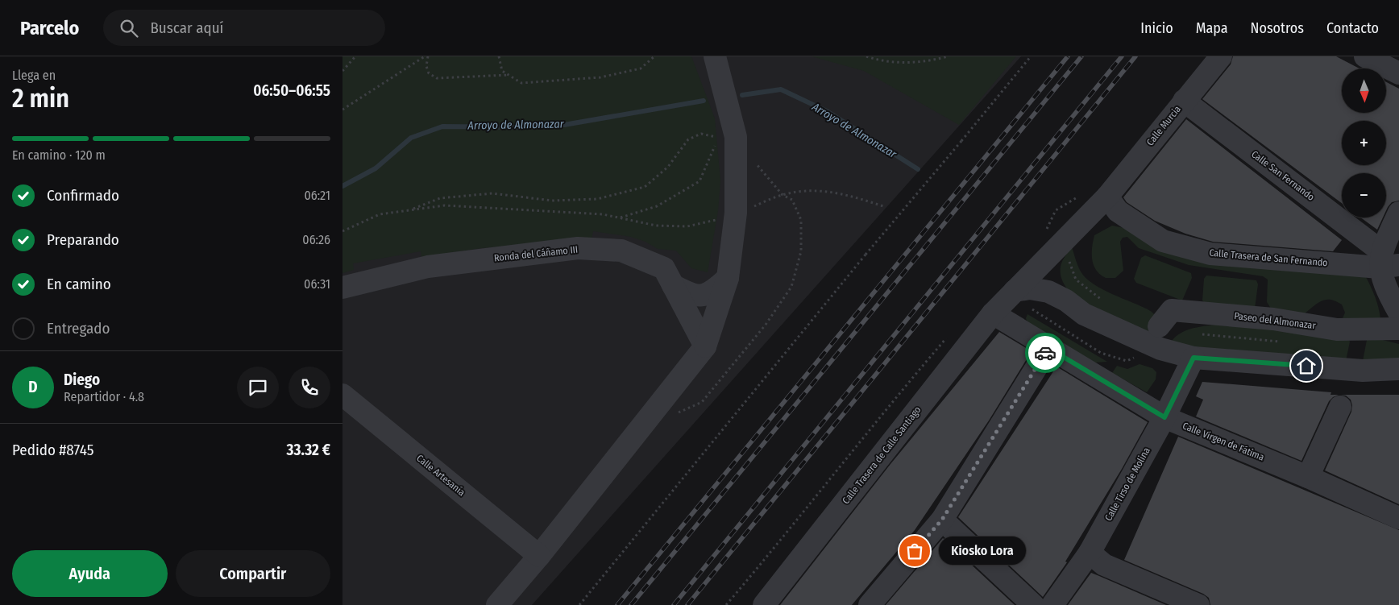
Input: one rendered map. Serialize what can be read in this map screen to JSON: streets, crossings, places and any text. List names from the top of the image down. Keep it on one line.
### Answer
{"streets":{"street":["Calle Murcia","Calle San Fernando","Ronda del Cáñamo III","Calle Trasera de San Fernando","Paseo del Almonazar","Calle Virgen de Fátima","Calle Trasera de Calle Santiago","Calle Artesanía","Calle Tirso de Molina"]},"crossings":[["Calle Murcia","Calle San Fernando"],["Calle Murcia","Calle Trasera de San Fernando"],["Calle Murcia","Calle Trasera de Calle Santiago"],["Calle San Fernando","Calle Trasera de San Fernando"],["Calle Virgen de Fátima","Calle Trasera de Calle Santiago"],["Calle Virgen de Fátima","Calle Tirso de Molina"]],"water":["Arroyo de Almonazar"],"places":["Kiosko Lora"],"north":"bottom","page":{"header":"Parcelo","search":"Buscar aquí","nav":["Inicio","Mapa","Nosotros","Contacto"],"heading":["2 min","Llega en","06:50–06:55"],"panel":["Diego","Repartidor · 4.8","Pedido #8745","33.32 €"],"map_buttons":["+","−"],"bar":"En camino · 120 m","list":[["Confirmado","06:21"],["Preparando","06:26"],["En camino","06:31"],"Entregado"],"round":"D","bubble":"Kiosko Lora","buttons":["Ayuda","Compartir"]}}
